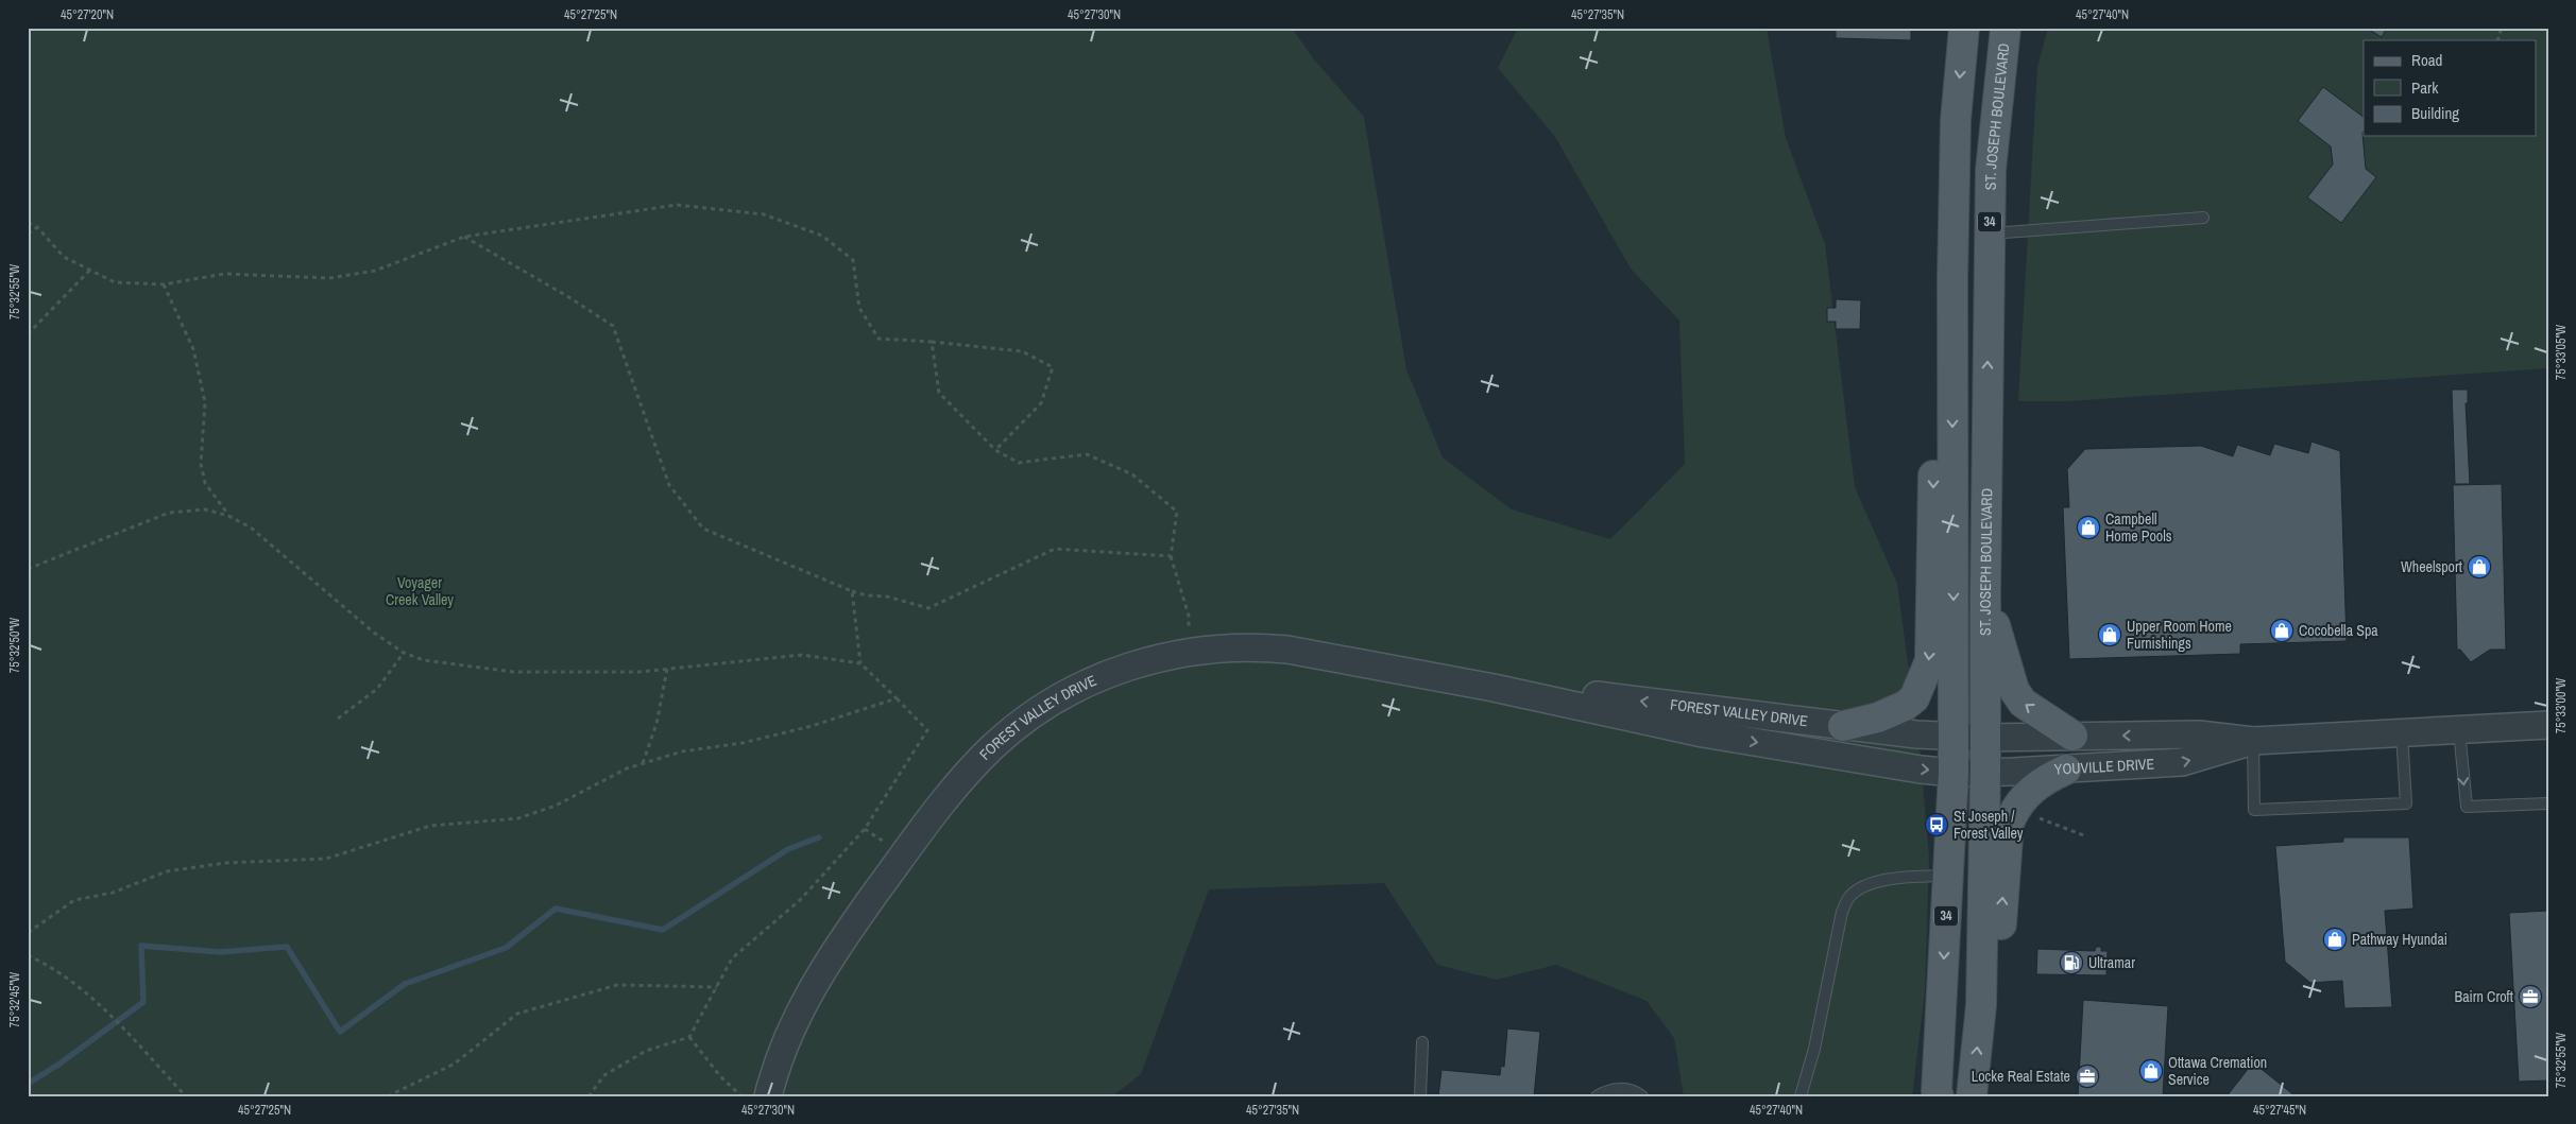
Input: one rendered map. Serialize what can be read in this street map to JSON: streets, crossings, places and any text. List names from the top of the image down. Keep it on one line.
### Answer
{"streets":{"main road":["ST. JOSEPH BOULEVARD","34"],"street":["FOREST VALLEY DRIVE","YOUVILLE DRIVE"]},"crossings":[["ST. JOSEPH BOULEVARD","FOREST VALLEY DRIVE"],["ST. JOSEPH BOULEVARD","YOUVILLE DRIVE"],["34","FOREST VALLEY DRIVE"],["34","YOUVILLE DRIVE"],["FOREST VALLEY DRIVE","YOUVILLE DRIVE"]],"parks":["Voyager Creek Valley"],"places":{"shop":["Campbell Home Pools","Wheelsport","Cocobella Spa","Upper Room Home Furnishings","Pathway Hyundai","Ottawa Cremation Service"],"bus stop":["St Joseph / Forest Valley"],"fuel station":["Ultramar"],"office":["Bairn Croft","Locke Real Estate"]},"legend":["Road","Park","Building"],"coordinates":["45°27'20\"N","45°27'25\"N","45°27'30\"N","45°27'35\"N","45°27'40\"N","75°32'55\"W","75°33'05\"W","75°32'50\"W","75°33'00\"W","75°32'45\"W","45°27'45\"N"]}
